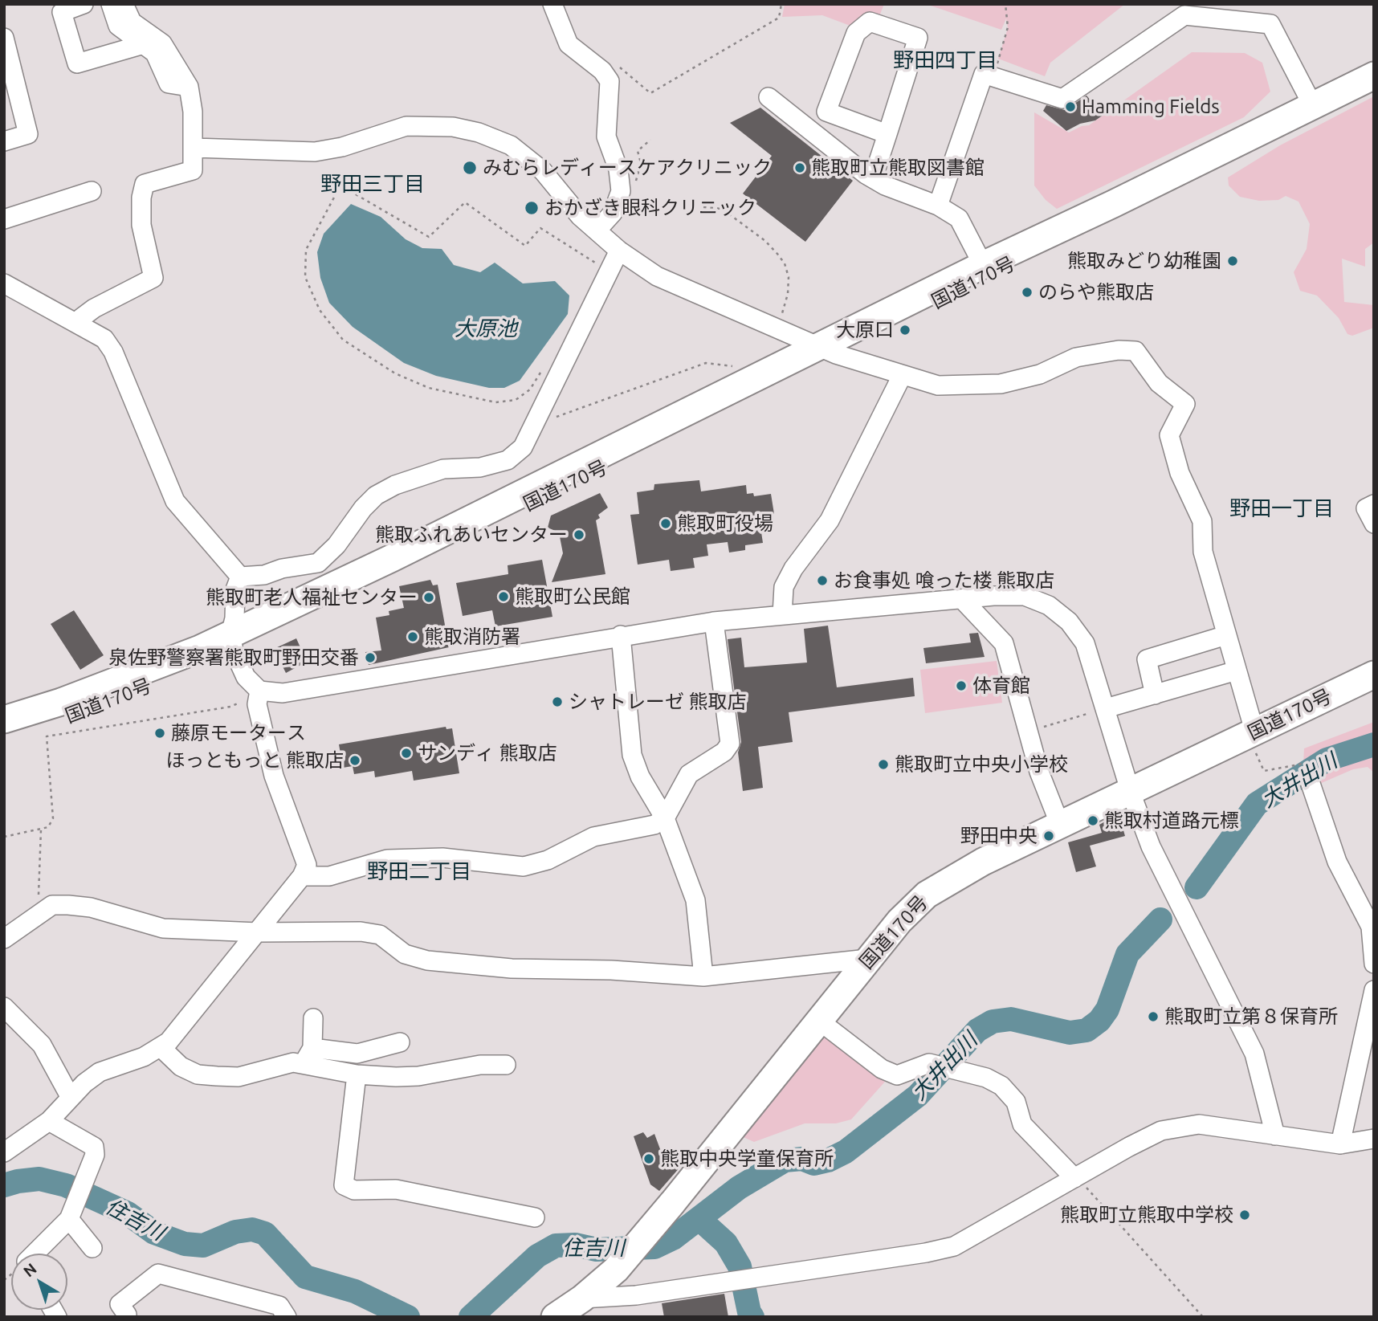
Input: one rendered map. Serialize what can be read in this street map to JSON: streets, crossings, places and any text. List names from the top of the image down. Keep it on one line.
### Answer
{"streets":{"highway":["国道170号"]},"districts":["野田四丁目","野田三丁目","野田一丁目","野田二丁目"],"water":["大原池","大井出川","住吉川"],"places":["Hamming Fields","みむらレディースケアクリニック","熊取町立熊取図書館","おかざき眼科クリニック","熊取みどり幼稚園","のらや熊取店","大原口","熊取町役場","熊取ふれあいセンター","お食事処 喰った楼 熊取店","熊取町公民館","熊取町老人福祉センター","熊取消防署","泉佐野警察署熊取町野田交番","体育館","シャトレーゼ 熊取店","藤原モータース","サンディ 熊取店","ほっともっと 熊取店","熊取町立中央小学校","熊取村道路元標","野田中央","熊取町立第８保育所","熊取中央学童保育所","熊取町立熊取中学校"],"north":"top left"}
